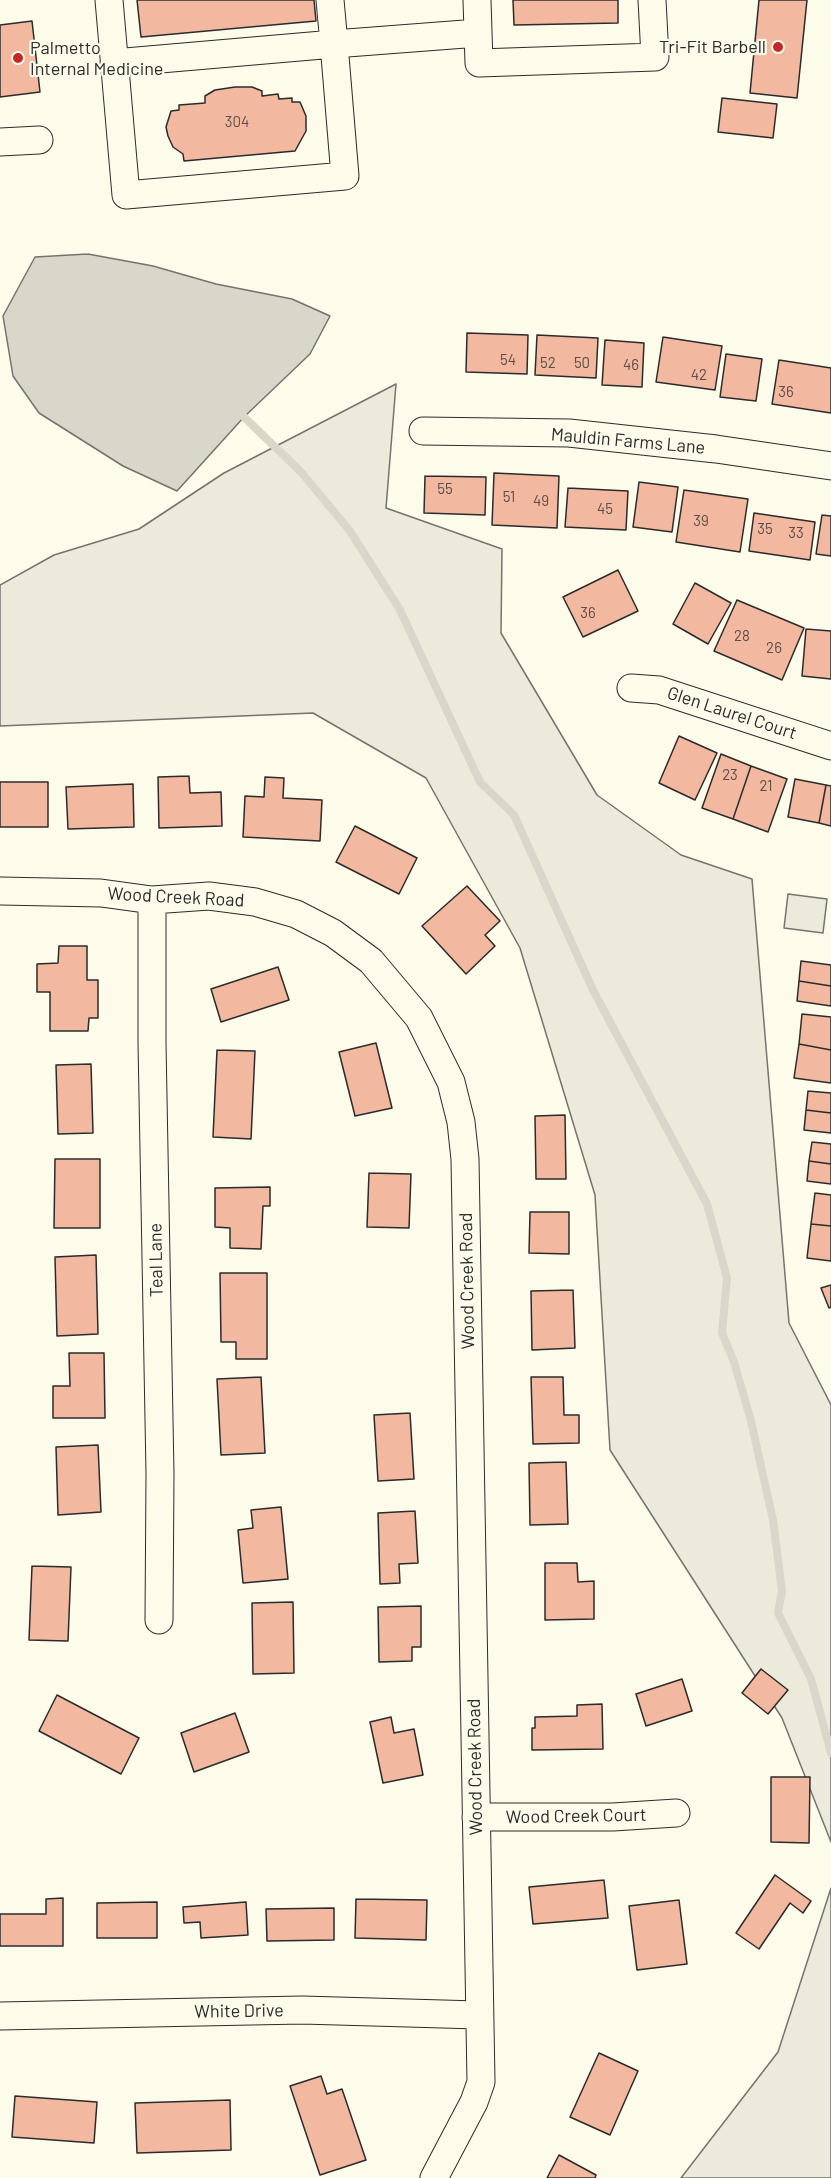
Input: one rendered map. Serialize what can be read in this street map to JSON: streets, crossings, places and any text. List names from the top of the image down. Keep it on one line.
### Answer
{"streets":{"street":["Mauldin Farms Lane","Glen Laurel Court","Wood Creek Road","Teal Lane","Wood Creek Court","White Drive"]},"crossings":[["Wood Creek Road","Teal Lane"],["Wood Creek Road","Wood Creek Court"],["Wood Creek Road","White Drive"]],"places":["Tri-Fit Barbell","Palmetto Internal Medicine"],"house_numbers":["304","54","52","50","46","42","36","55","51","49","45","39","35","33","36","28","26","23","21"]}
